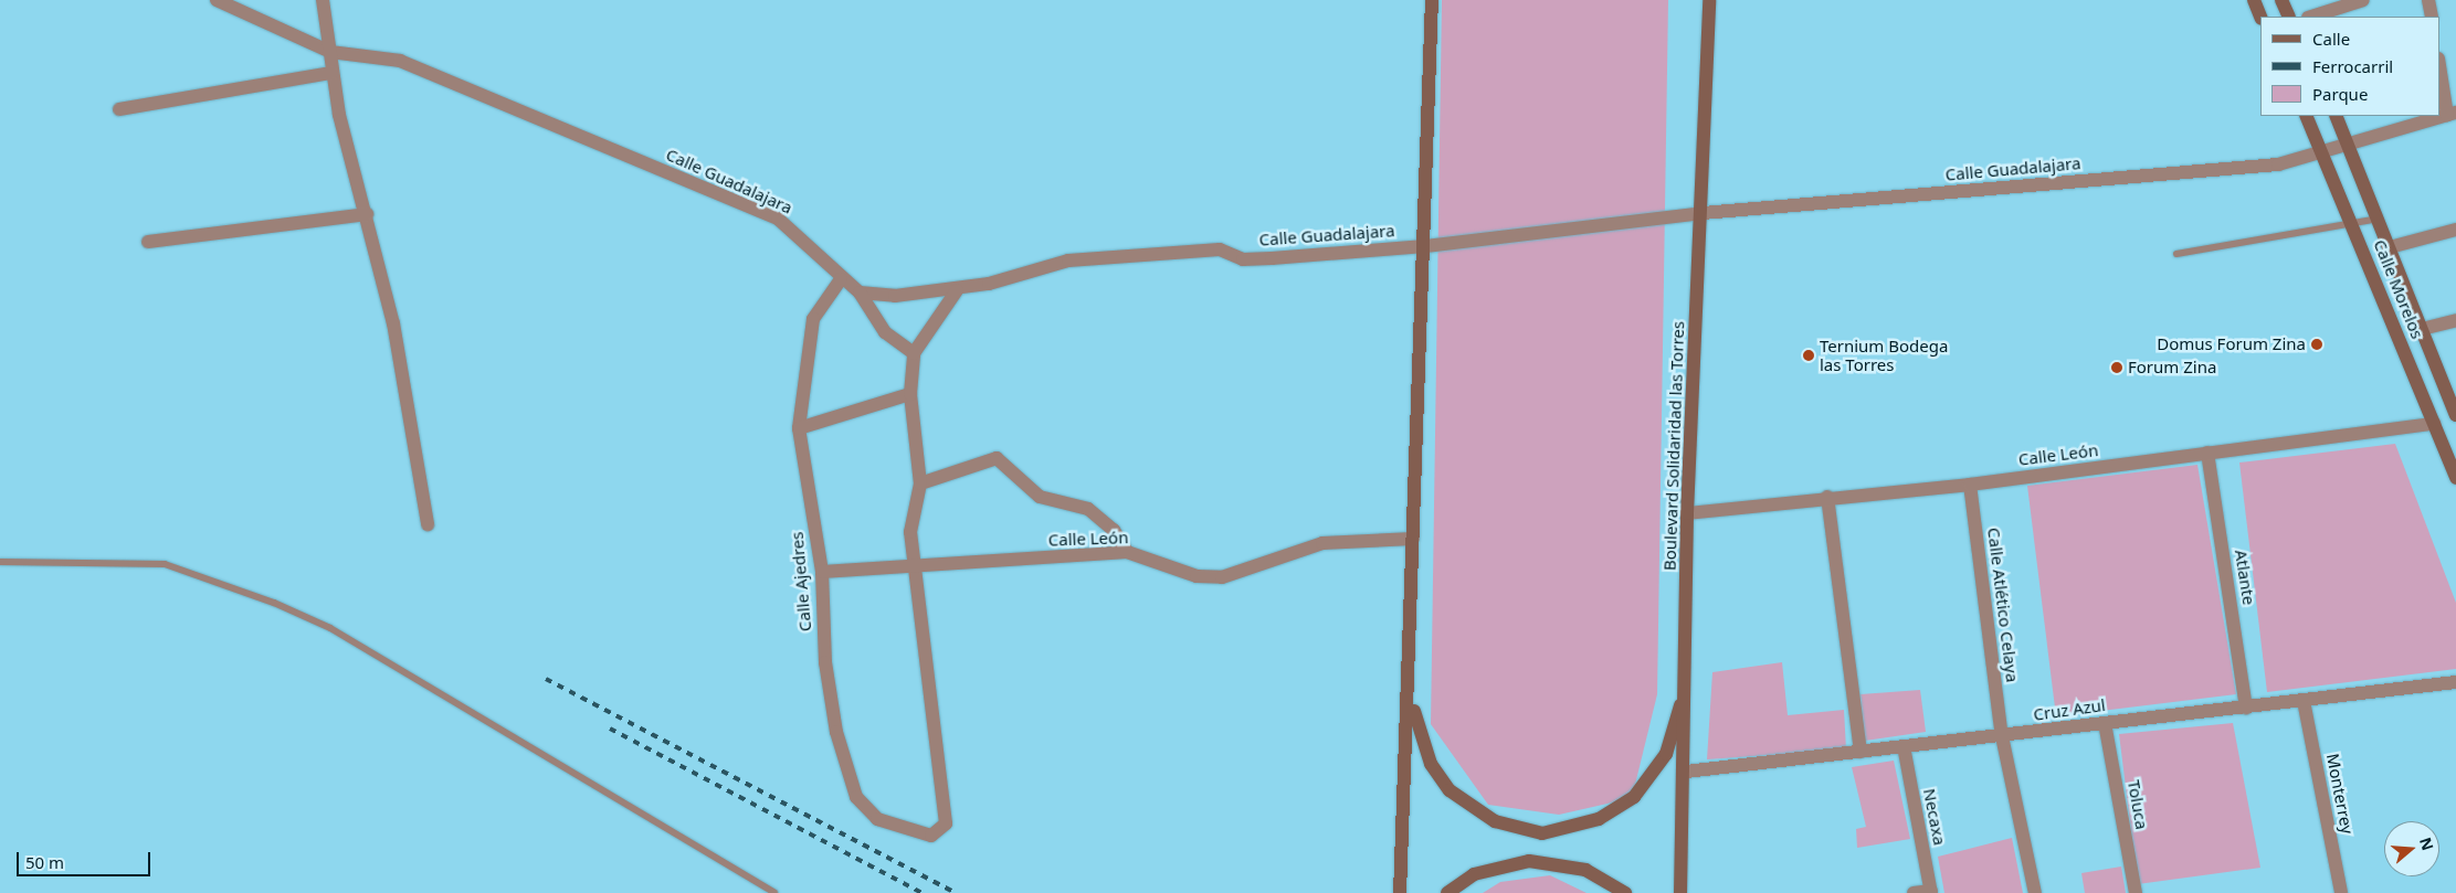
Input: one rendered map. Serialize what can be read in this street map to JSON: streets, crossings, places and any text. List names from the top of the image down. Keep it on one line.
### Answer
{"streets":{"main road":["Calle Morelos","Boulevard Solidaridad las Torres"],"street":["Calle Guadalajara","Calle León","Atlante","Calle Ajedres","Calle Atlético Celaya","Cruz Azul","Monterrey","Toluca","Necaxa"]},"crossings":[["Calle Guadalajara","Calle Morelos"],["Calle Guadalajara","Boulevard Solidaridad las Torres"],["Calle Guadalajara","Calle Ajedres"],["Calle Morelos","Calle León"],["Boulevard Solidaridad las Torres","Calle León"],["Boulevard Solidaridad las Torres","Cruz Azul"],["Calle León","Atlante"],["Calle León","Calle Ajedres"],["Calle León","Calle Atlético Celaya"],["Atlante","Cruz Azul"],["Calle Atlético Celaya","Cruz Azul"],["Cruz Azul","Monterrey"],["Cruz Azul","Toluca"],["Cruz Azul","Necaxa"]],"places":["Domus Forum Zina","Ternium Bodega las Torres","Forum Zina"],"legend":["Calle","Ferrocarril","Parque"],"scale_bar":"50 m","north":"right"}
